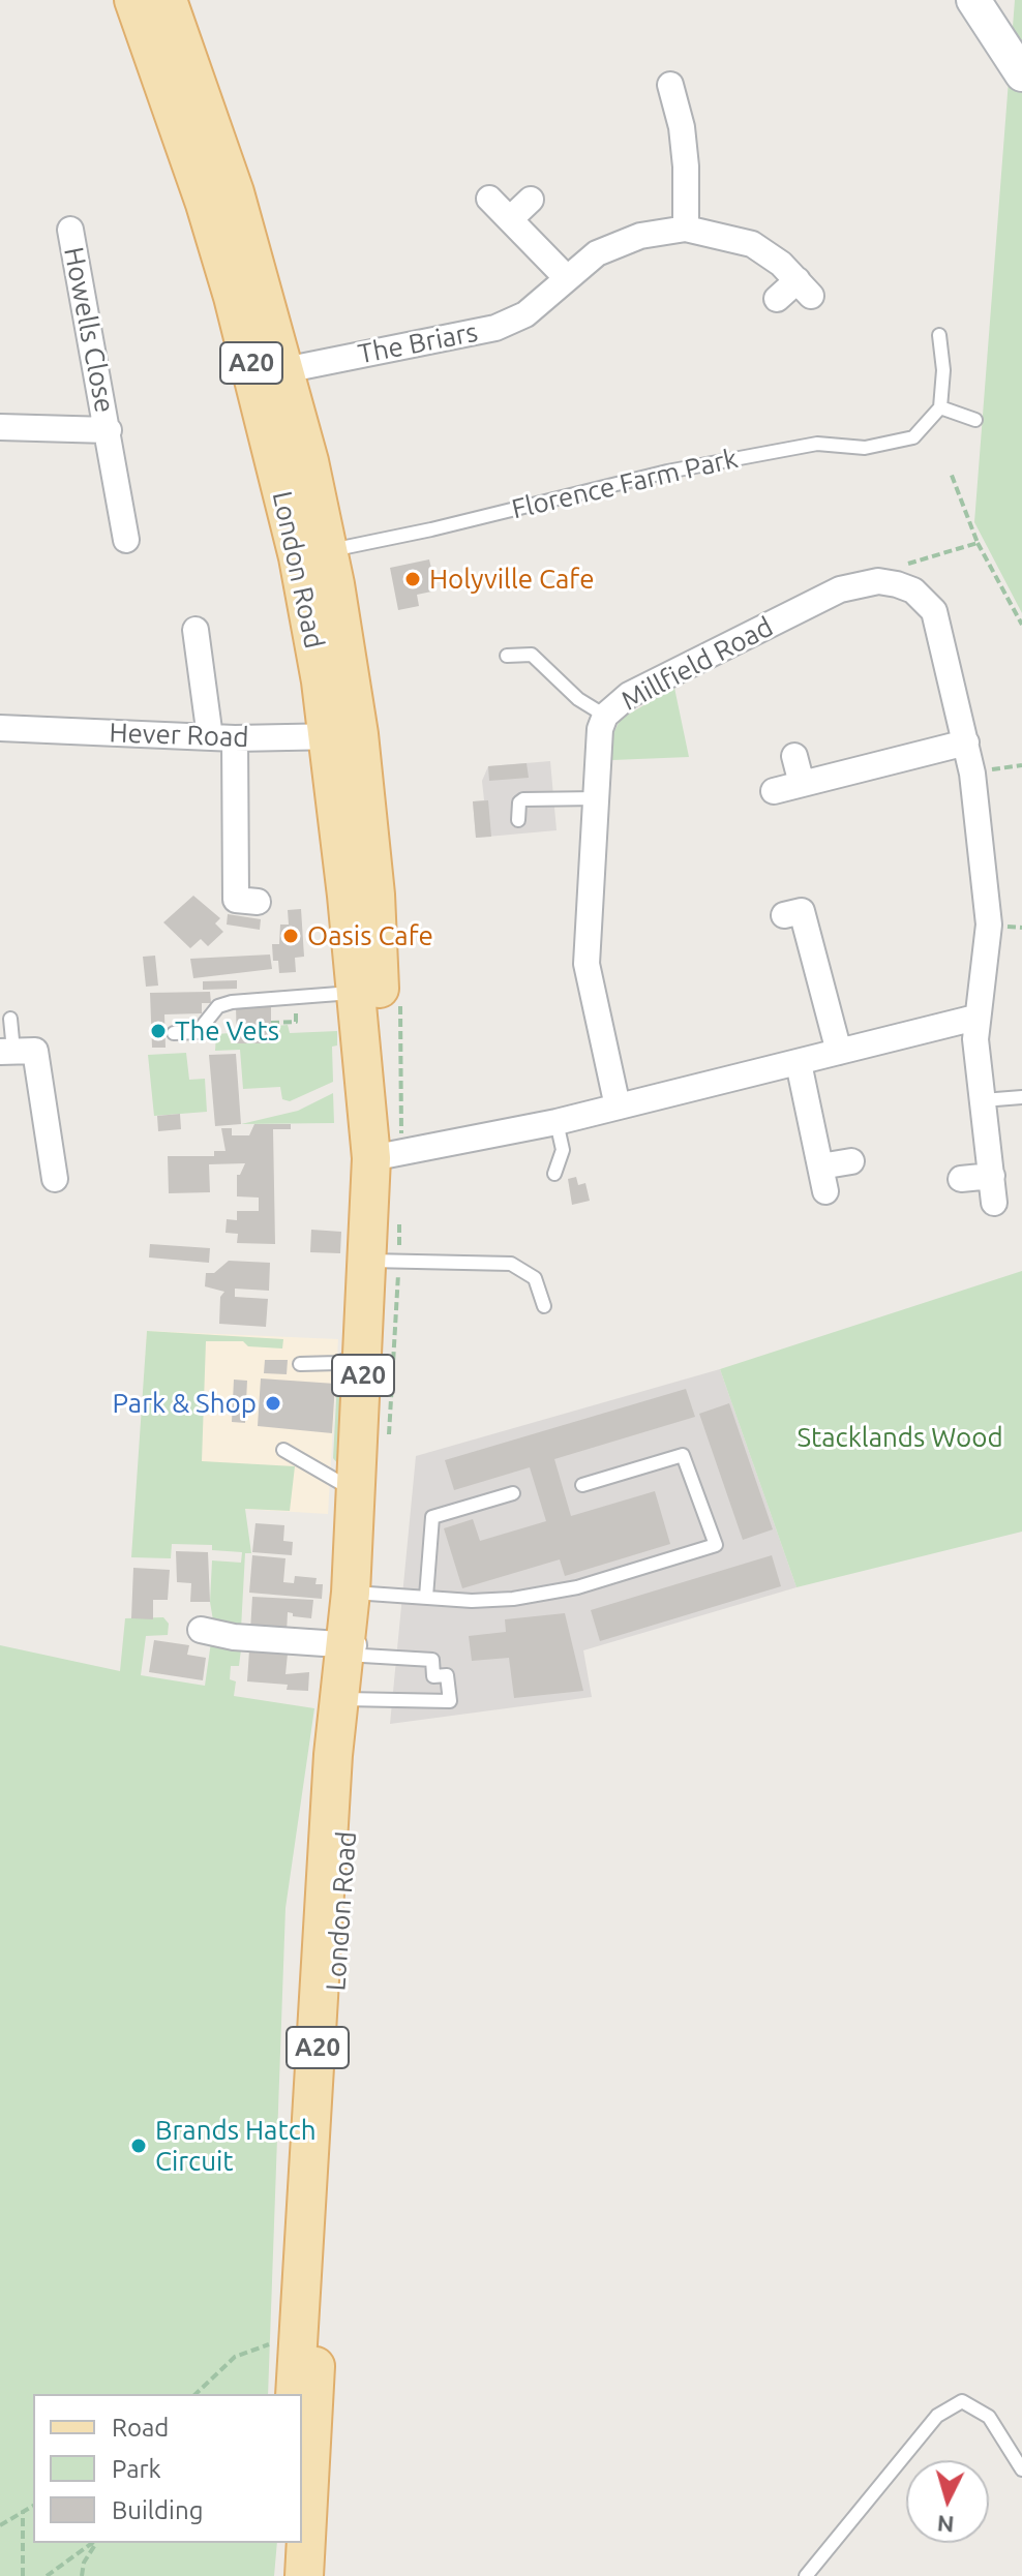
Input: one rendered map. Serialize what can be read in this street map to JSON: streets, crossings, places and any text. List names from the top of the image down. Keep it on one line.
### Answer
{"streets":{"main road":["A20","London Road"],"street":["Howells Close","The Briars","Millfield Road","Hever Road"],"lane":["Florence Farm Park"]},"crossings":[["The Briars","London Road"],["Florence Farm Park","London Road"],["London Road","Hever Road"]],"parks":["Stacklands Wood"],"places":["Holyville Cafe","Oasis Cafe","The Vets","Park & Shop","Brands Hatch Circuit"],"legend":["Road","Park","Building"],"north":"bottom"}
